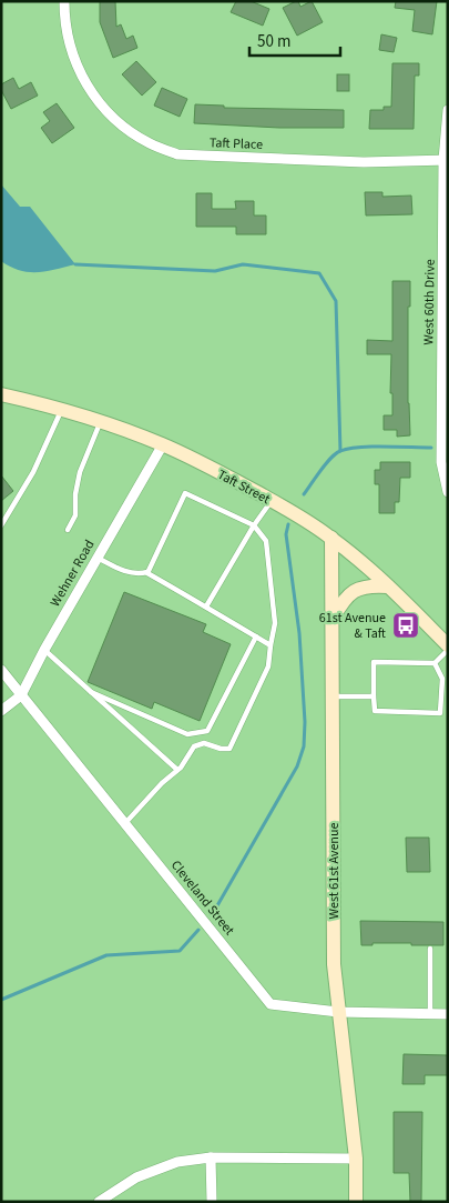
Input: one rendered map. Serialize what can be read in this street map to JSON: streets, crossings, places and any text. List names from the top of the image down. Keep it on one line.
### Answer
{"streets":{"main road":["Taft Street","West 61st Avenue"],"street":["Taft Place","West 60th Drive","Wehner Road","Cleveland Street"]},"crossings":[["Taft Place","West 60th Drive"],["Taft Street","Wehner Road"],["Taft Street","West 61st Avenue"],["Wehner Road","Cleveland Street"],["West 61st Avenue","Cleveland Street"]],"places":{"bus stop":["61st Avenue & Taft"]},"scale_bar":"50 m"}
